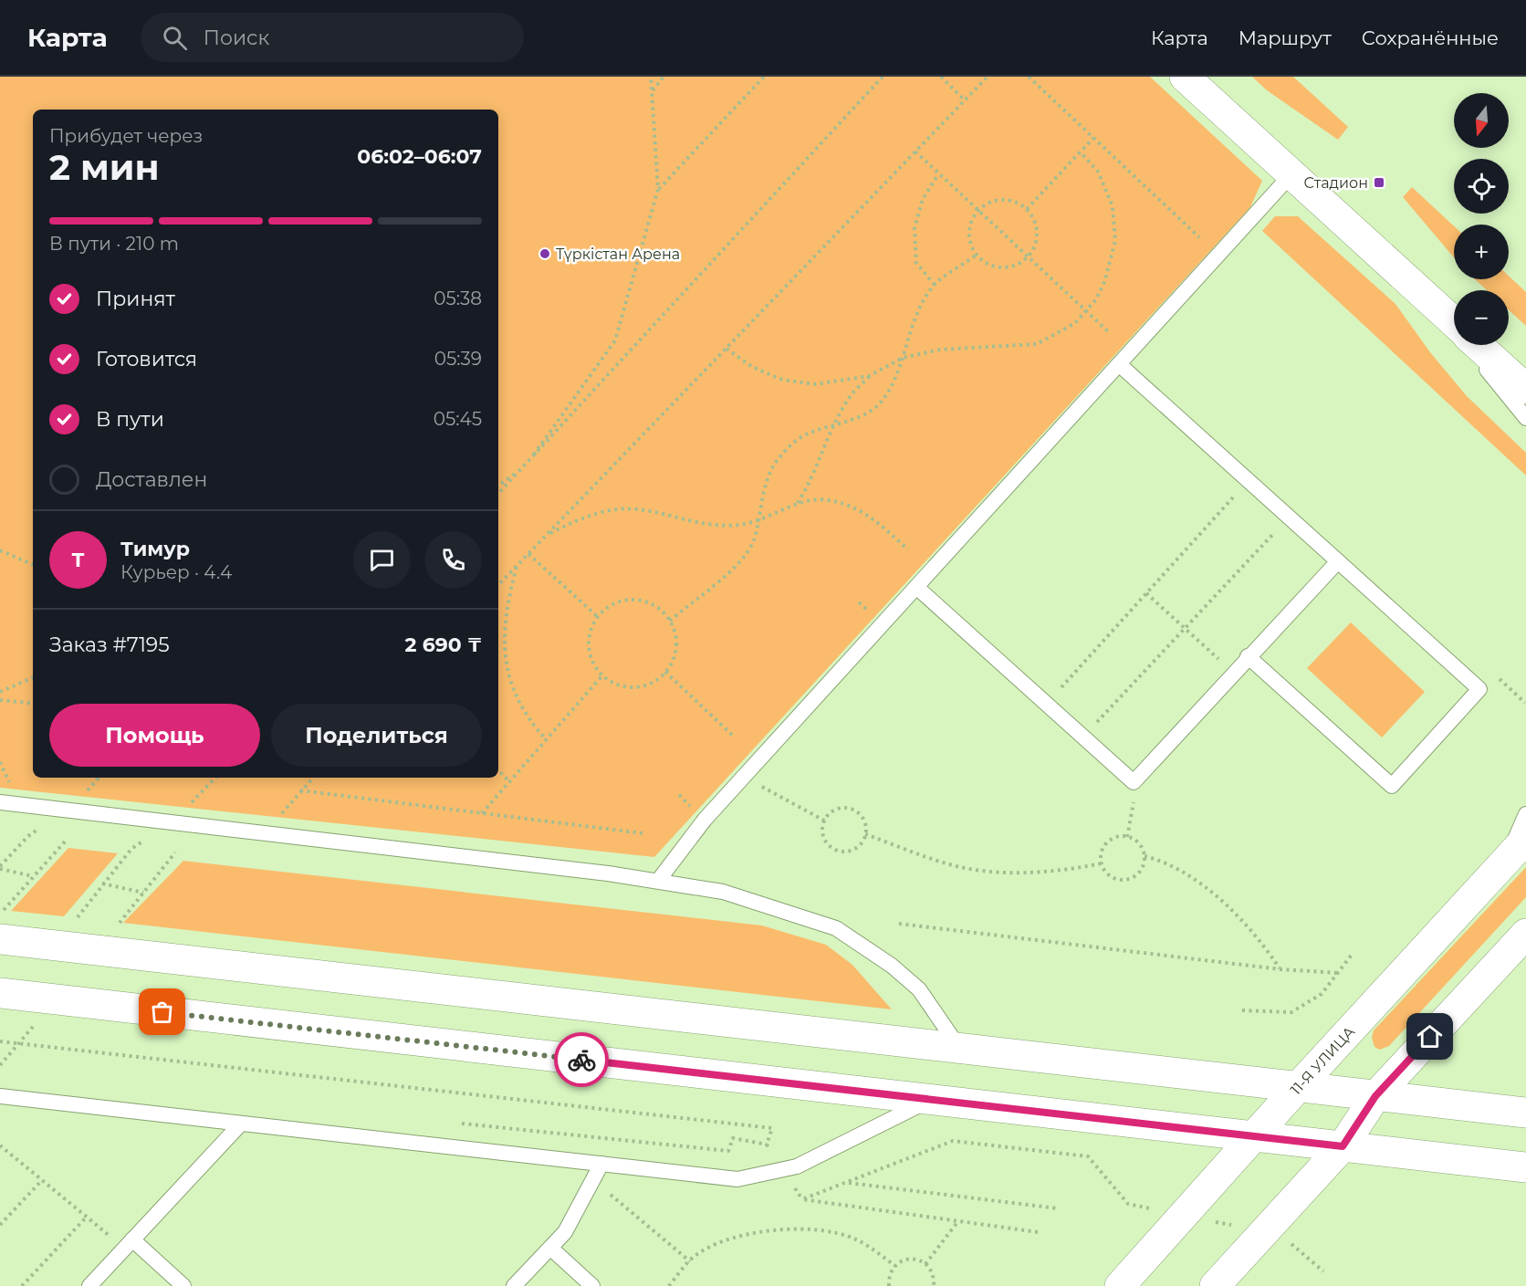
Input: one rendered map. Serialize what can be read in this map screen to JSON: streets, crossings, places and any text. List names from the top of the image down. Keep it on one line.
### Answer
{"streets":{"main road":["11-Я УЛИЦА"]},"places":{"transit":["Стадион"],"other":["Түркістан Арена"]},"north":"bottom","page":{"header":"Карта","search":"Поиск","nav":["Карта","Маршрут","Сохранённые"],"map_buttons":["+","−"],"heading":["2 мин","Прибудет через","06:02–06:07"],"panel":["Тимур","Курьер · 4.4","Заказ #7195","2 690 ₸"],"bar":"В пути · 210 m","list":[["Принят","05:38"],["Готовится","05:39"],["В пути","05:45"],"Доставлен"],"round":"Т","buttons":["Помощь","Поделиться"]}}
